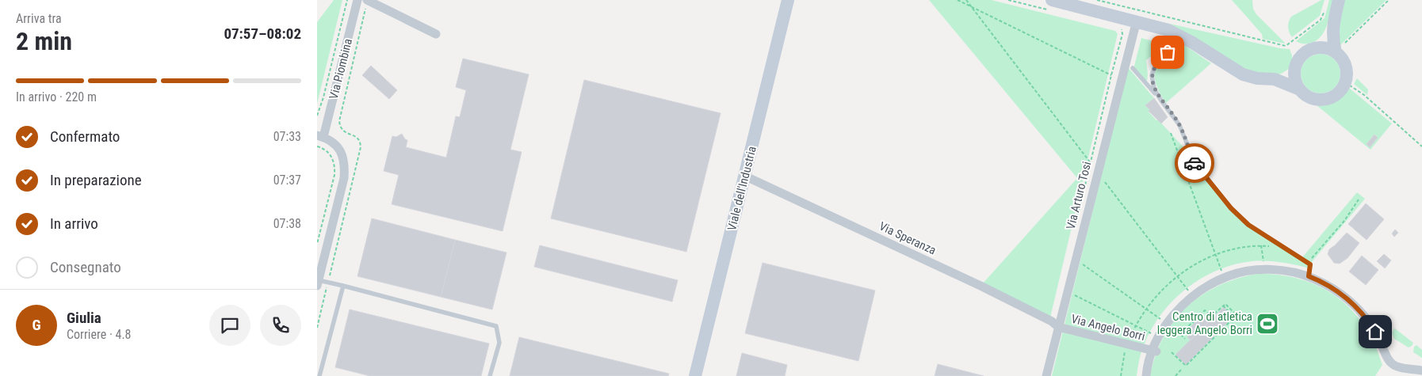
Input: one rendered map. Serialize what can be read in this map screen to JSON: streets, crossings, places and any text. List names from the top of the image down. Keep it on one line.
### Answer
{"streets":{"street":["Via Piombina","Viale dell'Industria","Via Arturo Tosi","Via Speranza","Via Angelo Borri"]},"crossings":[["Viale dell'Industria","Via Speranza"],["Via Arturo Tosi","Via Speranza"],["Via Arturo Tosi","Via Angelo Borri"],["Via Speranza","Via Angelo Borri"]],"places":{"sports":["Centro di atletica leggera Angelo Borri"]},"page":{"heading":["2 min","Arriva tra","07:57–08:02"],"panel":["Giulia","Corriere · 4.8"],"bar":"In arrivo · 220 m","list":[["Confermato","07:33"],["In preparazione","07:37"],["In arrivo","07:38"],"Consegnato"],"round":"G"}}
